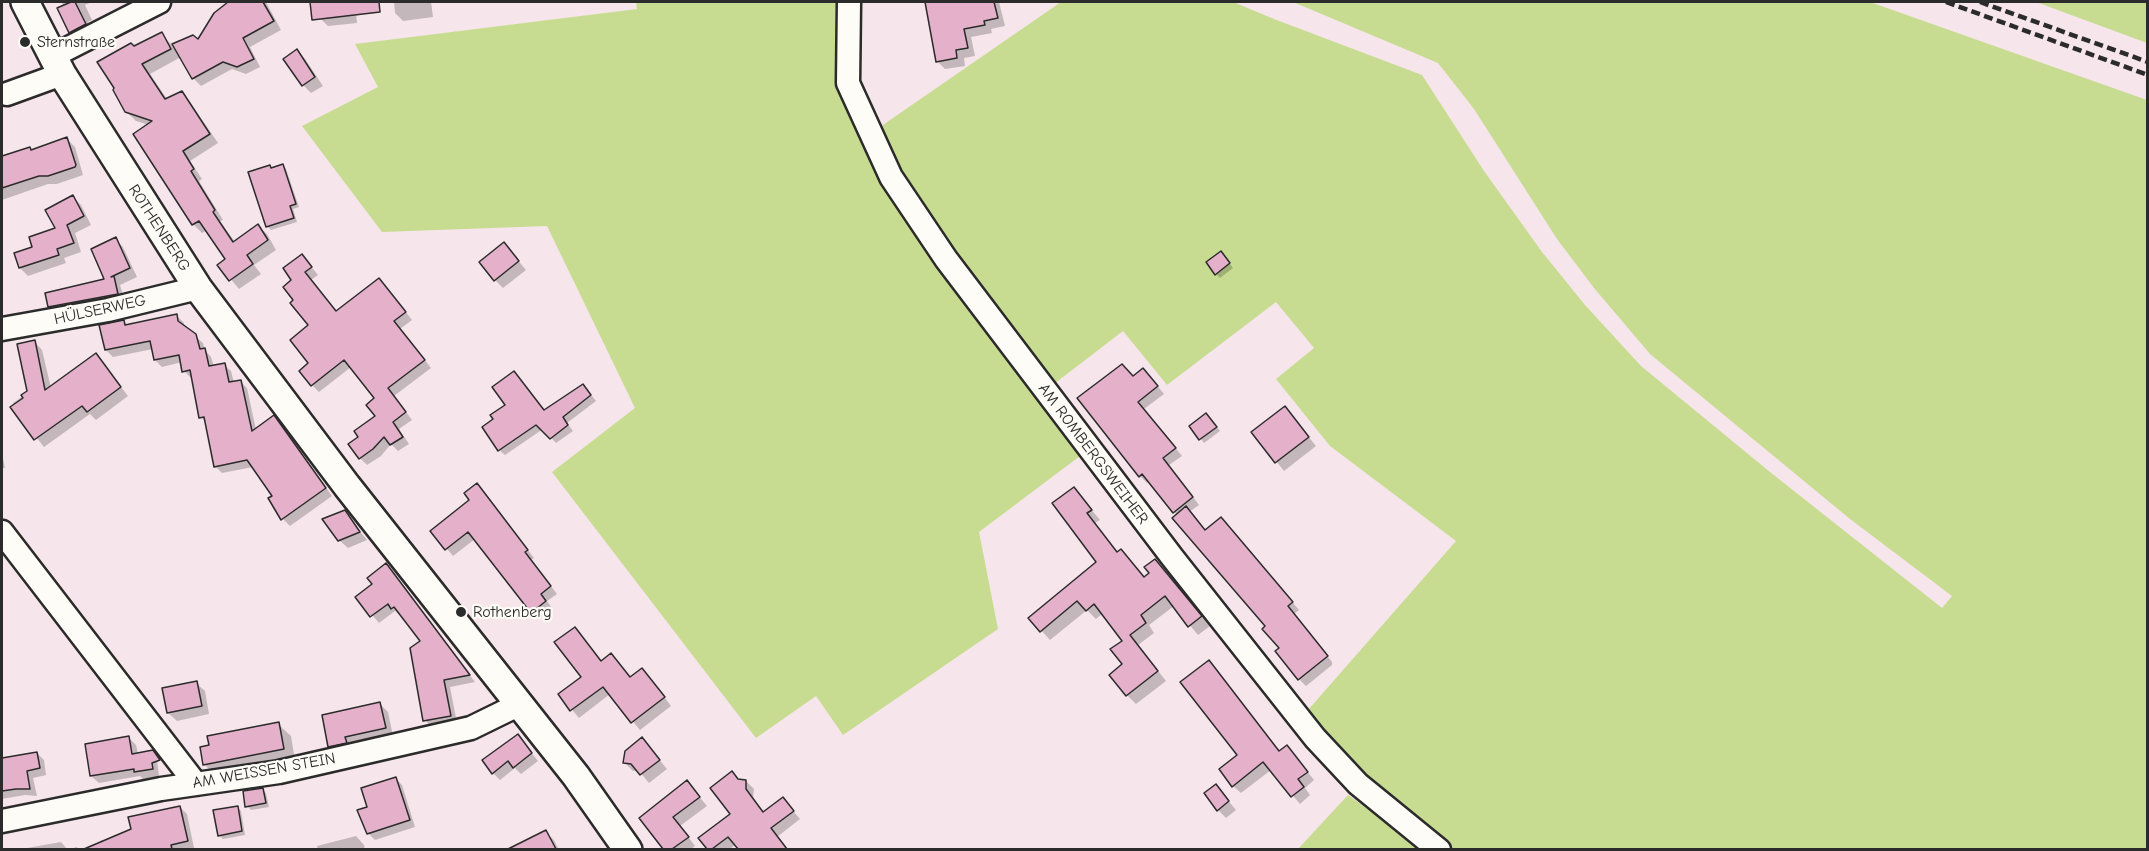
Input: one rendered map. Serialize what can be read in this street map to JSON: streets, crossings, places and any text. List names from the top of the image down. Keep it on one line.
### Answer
{"streets":{"street":["ROTHENBERG","HÜLSERWEG","AM ROMBERGSWEIHER","AM WEISSEN STEIN"]},"crossings":[["ROTHENBERG","HÜLSERWEG"],["ROTHENBERG","AM WEISSEN STEIN"]],"places":["Sternstraße","Rothenberg"]}
